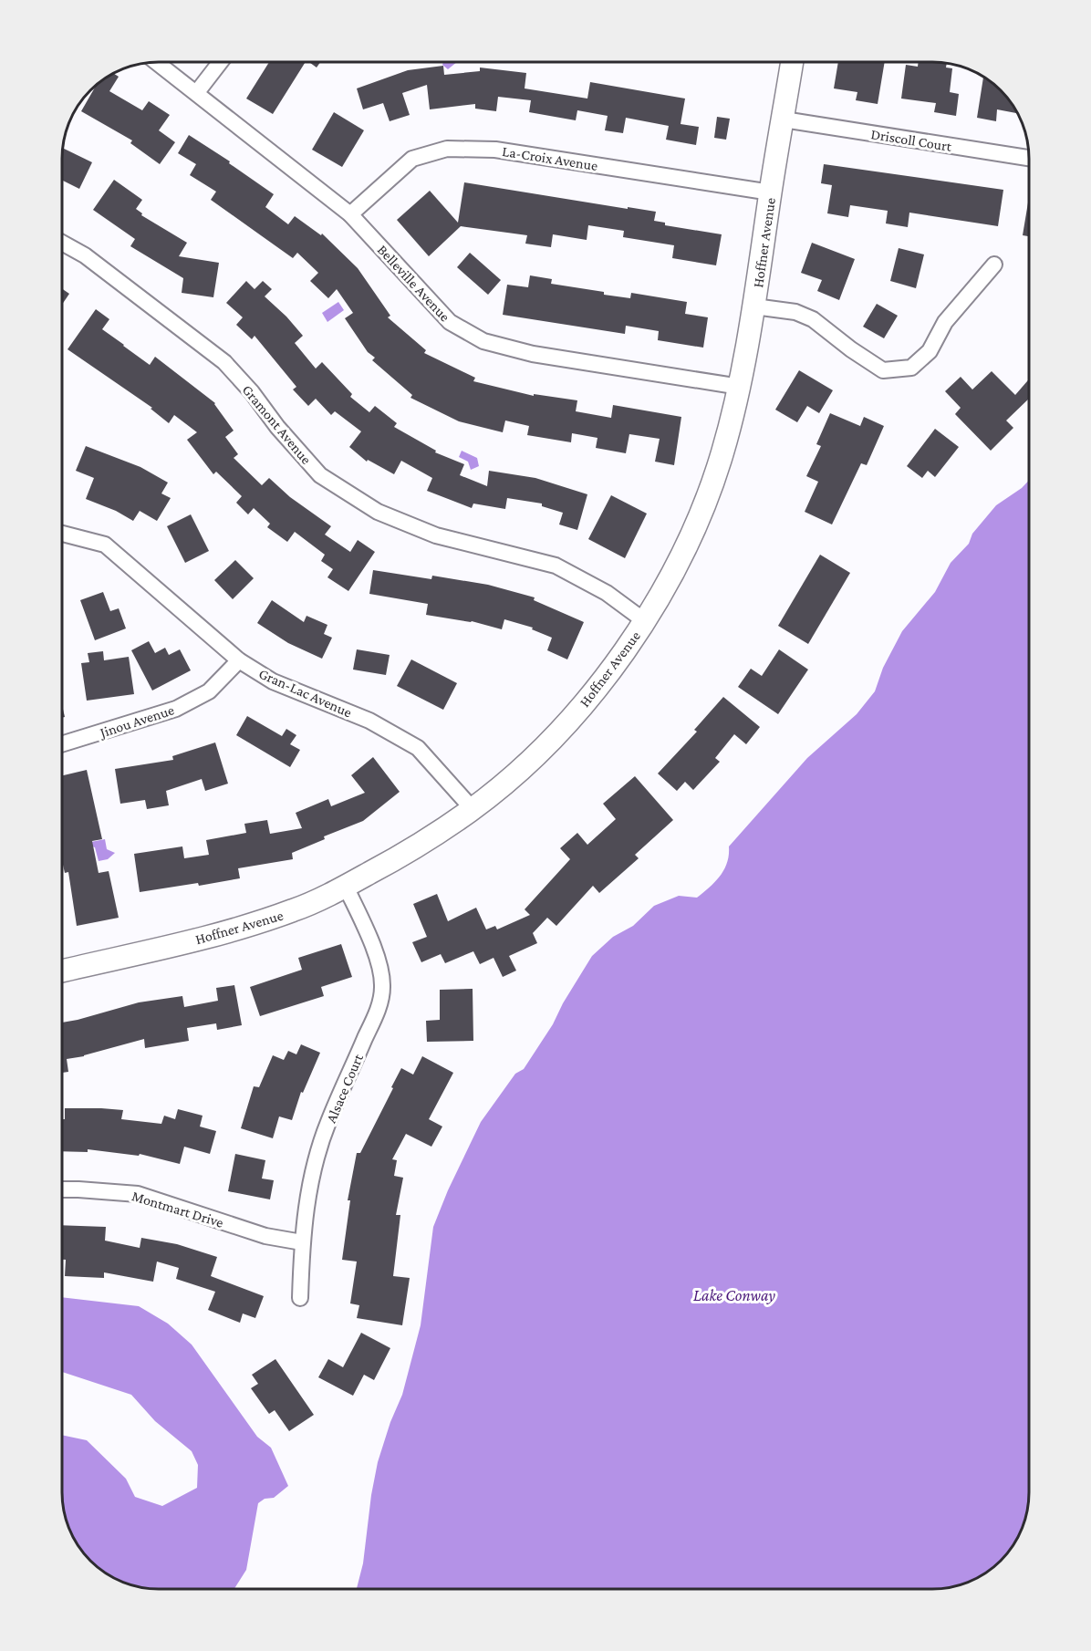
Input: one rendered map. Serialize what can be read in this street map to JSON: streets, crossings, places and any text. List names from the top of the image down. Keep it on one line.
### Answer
{"streets":{"main road":["Hoffner Avenue"],"street":["Driscoll Court","La-Croix Avenue","Belleville Avenue","Gramont Avenue","Gran-Lac Avenue","Jinou Avenue","Alsace Court","Montmart Drive"]},"crossings":[["Driscoll Court","Hoffner Avenue"],["La-Croix Avenue","Hoffner Avenue"],["La-Croix Avenue","Belleville Avenue"],["Hoffner Avenue","Belleville Avenue"],["Hoffner Avenue","Gramont Avenue"],["Hoffner Avenue","Gran-Lac Avenue"],["Hoffner Avenue","Alsace Court"],["Gran-Lac Avenue","Jinou Avenue"],["Alsace Court","Montmart Drive"]],"water":["Lake Conway"]}
